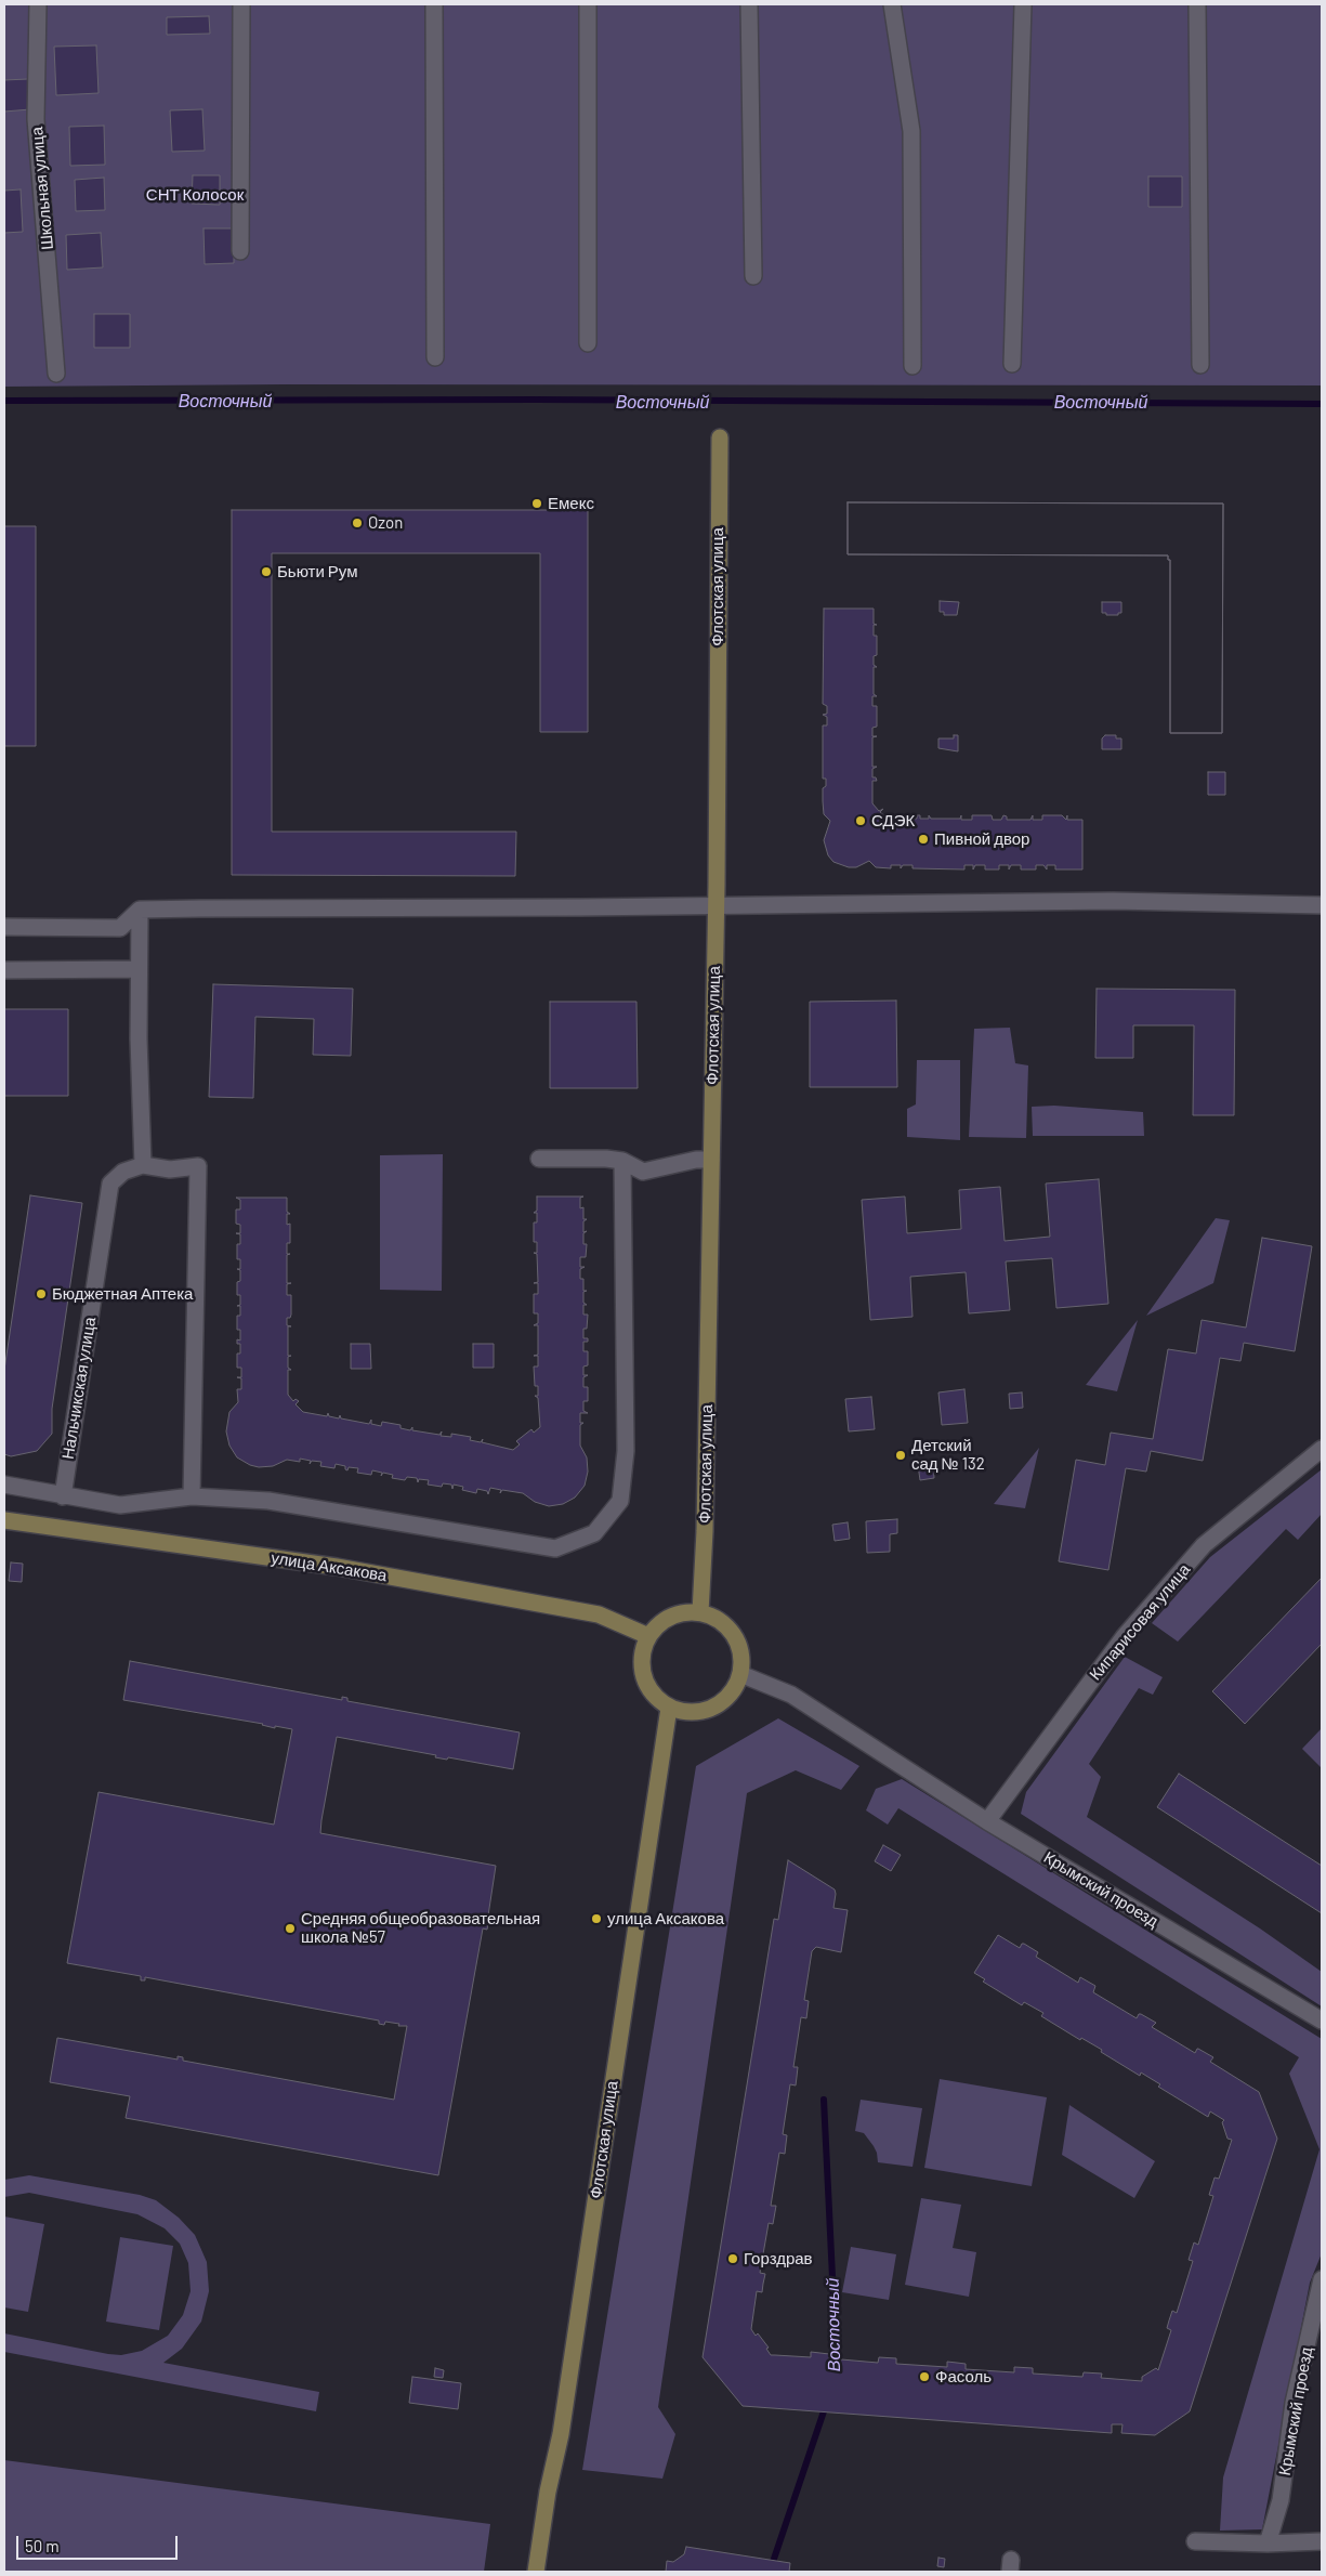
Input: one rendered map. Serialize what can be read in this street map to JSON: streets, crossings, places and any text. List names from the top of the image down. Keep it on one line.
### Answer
{"streets":{"street":["Школьная улица","Флотская улица","Нальчикская улица","улица Аксакова","Кипарисовая улица","Крымский проезд"]},"crossings":[["Флотская улица","улица Аксакова"],["Флотская улица","Крымский проезд"],["улица Аксакова","Крымский проезд"],["Кипарисовая улица","Крымский проезд"]],"water":["Восточный"],"parks":["СНТ Колосок"],"places":["Емекс","Ozon","Бьюти Рум","СДЭК","Пивной двор","Бюджетная Аптека","Детский сад № 132","улица Аксакова","Средняя общеобразовательная школа №57","Горздрав","Фасоль"],"scale_bar":"50 m"}
